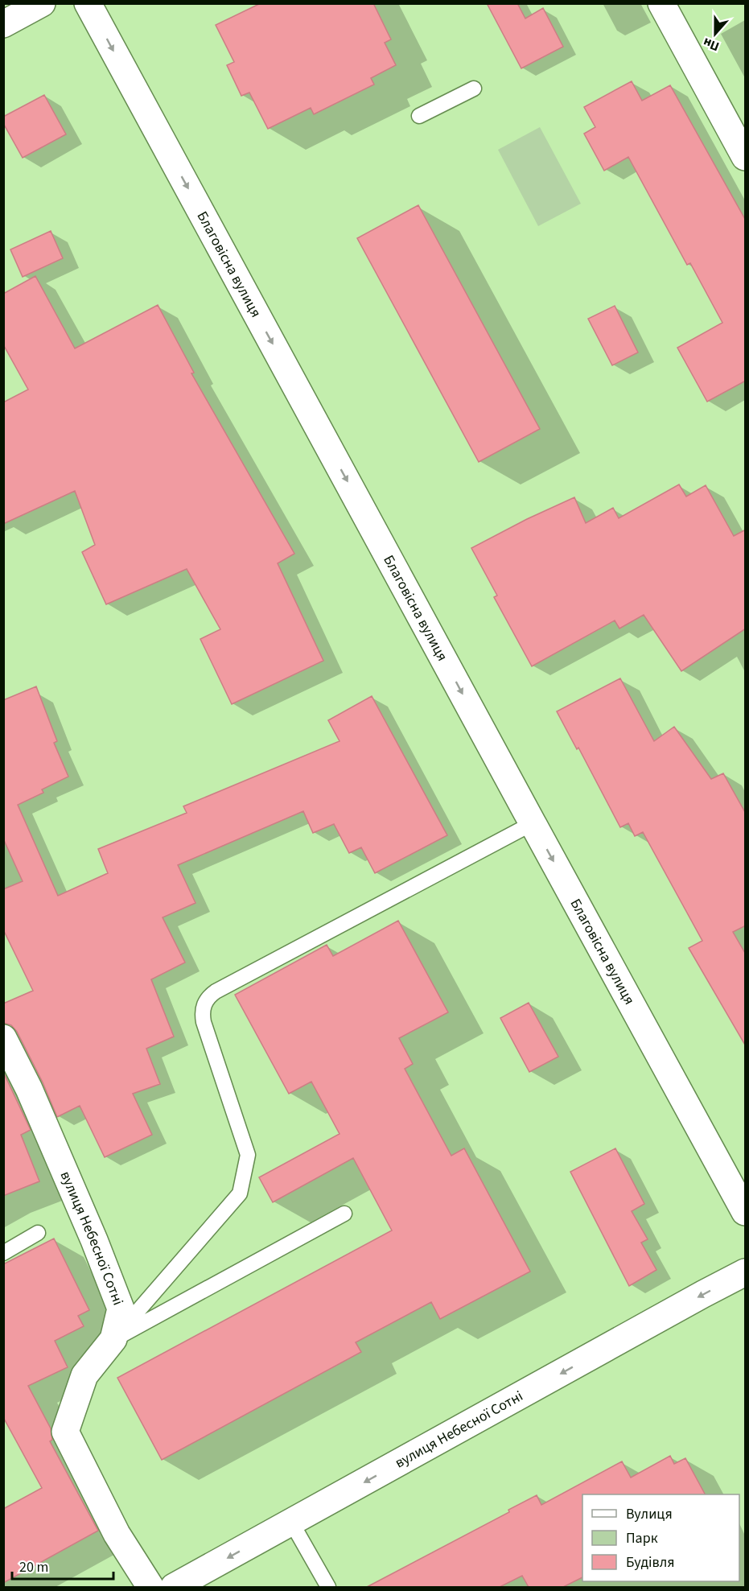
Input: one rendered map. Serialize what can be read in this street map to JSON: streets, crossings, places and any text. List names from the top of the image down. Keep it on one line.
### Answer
{"streets":{"street":["Благовісна вулиця","вулиця Небесної Сотні"]},"one_way":["Благовісна вулиця","вулиця Небесної Сотні"],"legend":["Вулиця","Парк","Будівля"],"scale_bar":"20 m","north":"bottom"}
